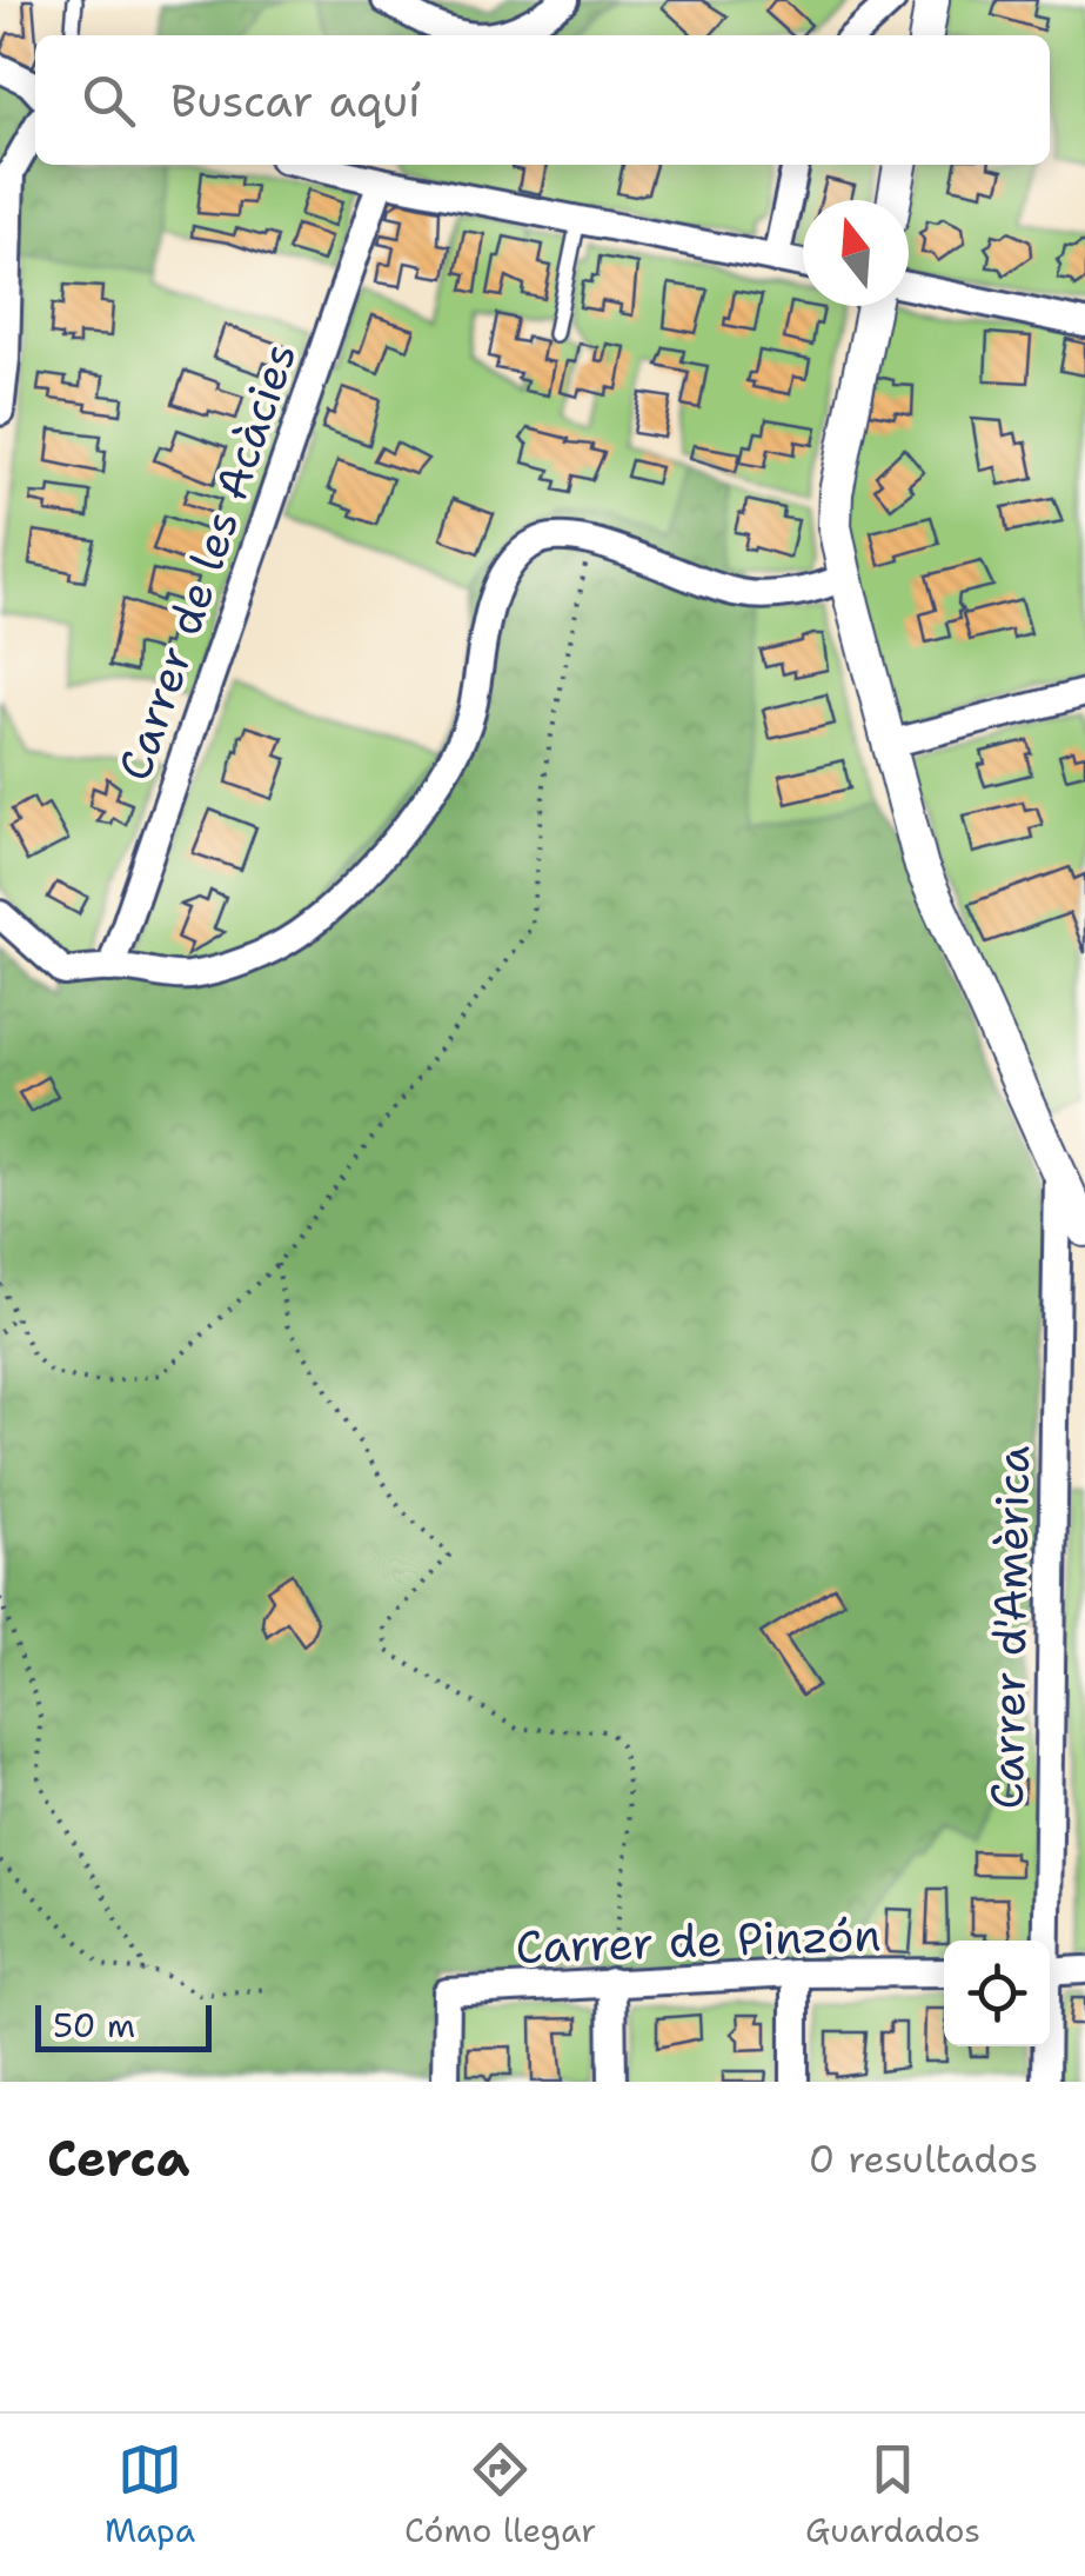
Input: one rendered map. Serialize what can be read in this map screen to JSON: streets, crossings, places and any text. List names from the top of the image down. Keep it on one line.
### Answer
{"streets":{"street":["Carrer de les Acàcies","Carrer d'Amèrica","Carrer de Pinzón"]},"scale_bar":"50 m","north":"top","page":{"search":"Buscar aquí","scale":"50 m","heading":["Cerca","0 resultados"],"nav":["Mapa","Cómo llegar","Guardados"]}}
